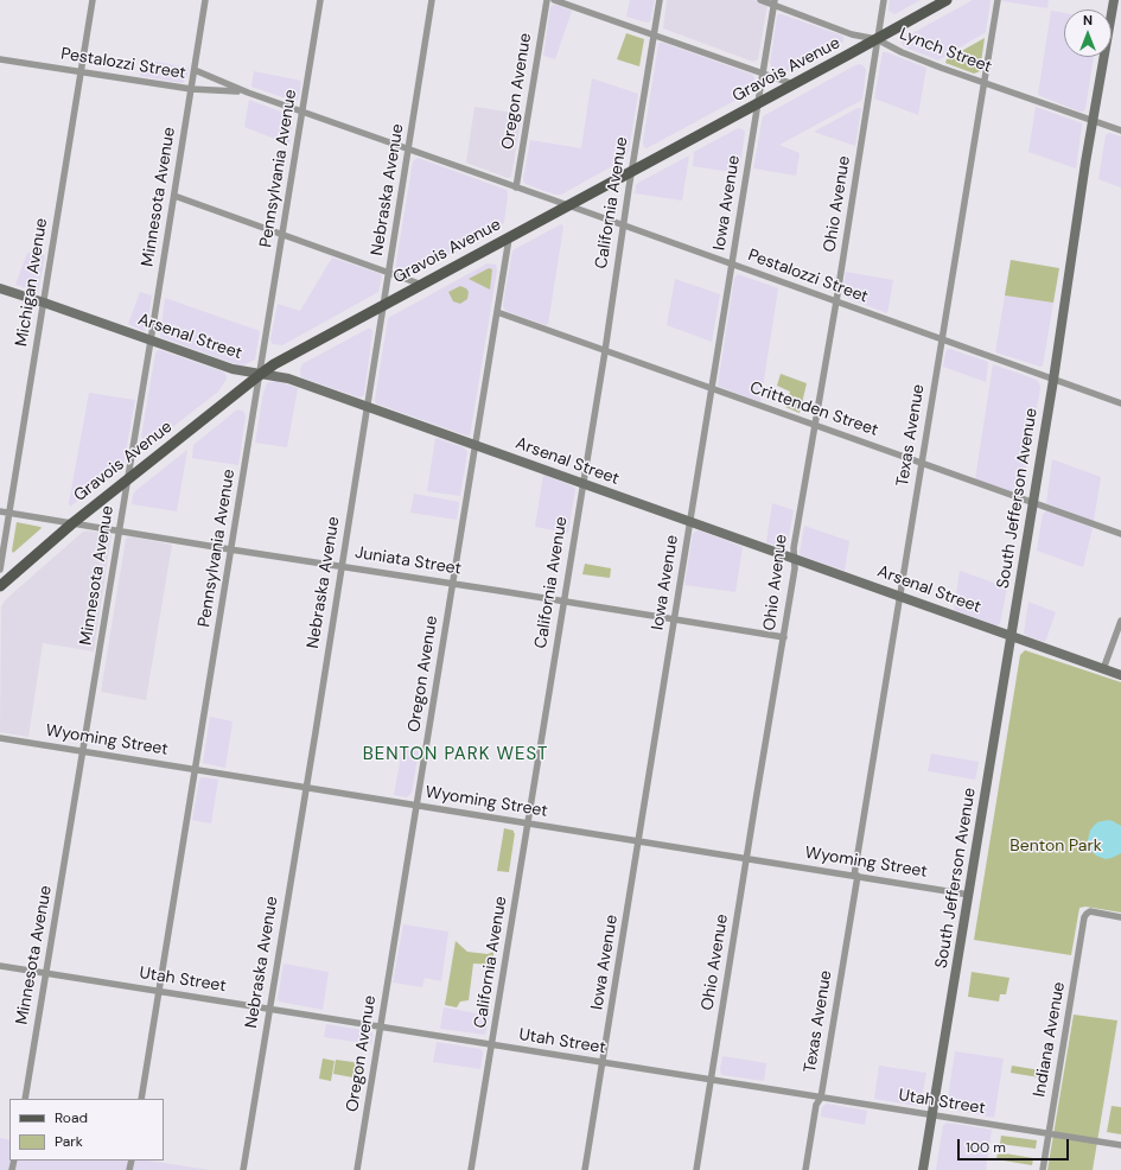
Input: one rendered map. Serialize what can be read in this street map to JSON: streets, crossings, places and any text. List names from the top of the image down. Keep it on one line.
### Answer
{"streets":{"main road":["Gravois Avenue","Arsenal Street","South Jefferson Avenue"],"street":["Lynch Street","Pestalozzi Street","Oregon Avenue","Pennsylvania Avenue","Nebraska Avenue","Minnesota Avenue","California Avenue","Iowa Avenue","Ohio Avenue","Michigan Avenue","Crittenden Street","Texas Avenue","Juniata Street","Wyoming Street","Utah Street","Indiana Avenue"]},"crossings":[["Lynch Street","Gravois Avenue"],["Lynch Street","Iowa Avenue"],["Lynch Street","Ohio Avenue"],["Lynch Street","Texas Avenue"],["Lynch Street","South Jefferson Avenue"],["Pestalozzi Street","Gravois Avenue"],["Pestalozzi Street","Oregon Avenue"],["Pestalozzi Street","Pennsylvania Avenue"],["Pestalozzi Street","Nebraska Avenue"],["Pestalozzi Street","Minnesota Avenue"],["Pestalozzi Street","California Avenue"],["Pestalozzi Street","Iowa Avenue"],["Pestalozzi Street","Ohio Avenue"],["Pestalozzi Street","Michigan Avenue"],["Pestalozzi Street","Texas Avenue"],["Pestalozzi Street","South Jefferson Avenue"],["Gravois Avenue","Oregon Avenue"],["Gravois Avenue","Pennsylvania Avenue"],["Gravois Avenue","Nebraska Avenue"],["Gravois Avenue","Minnesota Avenue"],["Gravois Avenue","California Avenue"],["Gravois Avenue","Iowa Avenue"],["Gravois Avenue","Ohio Avenue"],["Gravois Avenue","Arsenal Street"],["Gravois Avenue","Juniata Street"],["Oregon Avenue","Arsenal Street"],["Oregon Avenue","Crittenden Street"],["Oregon Avenue","Juniata Street"],["Oregon Avenue","Wyoming Street"],["Oregon Avenue","Utah Street"],["Pennsylvania Avenue","Arsenal Street"],["Pennsylvania Avenue","Juniata Street"],["Pennsylvania Avenue","Wyoming Street"],["Pennsylvania Avenue","Utah Street"],["Nebraska Avenue","Arsenal Street"],["Nebraska Avenue","Juniata Street"],["Nebraska Avenue","Wyoming Street"],["Nebraska Avenue","Utah Street"],["Minnesota Avenue","Arsenal Street"],["Minnesota Avenue","Juniata Street"],["Minnesota Avenue","Wyoming Street"],["Minnesota Avenue","Utah Street"],["California Avenue","Arsenal Street"],["California Avenue","Crittenden Street"],["California Avenue","Juniata Street"],["California Avenue","Wyoming Street"],["California Avenue","Utah Street"],["Iowa Avenue","Arsenal Street"],["Iowa Avenue","Crittenden Street"],["Iowa Avenue","Juniata Street"],["Iowa Avenue","Wyoming Street"],["Iowa Avenue","Utah Street"],["Ohio Avenue","Arsenal Street"],["Ohio Avenue","Crittenden Street"],["Ohio Avenue","Juniata Street"],["Ohio Avenue","Wyoming Street"],["Ohio Avenue","Utah Street"],["Michigan Avenue","Arsenal Street"],["Michigan Avenue","Juniata Street"],["Arsenal Street","Texas Avenue"],["Arsenal Street","South Jefferson Avenue"],["Crittenden Street","Texas Avenue"],["Crittenden Street","South Jefferson Avenue"],["Texas Avenue","Wyoming Street"],["Texas Avenue","Utah Street"],["South Jefferson Avenue","Wyoming Street"],["South Jefferson Avenue","Utah Street"],["Utah Street","Indiana Avenue"]],"districts":["BENTON PARK WEST"],"parks":["Benton Park"],"legend":["Road","Park"],"scale_bar":"100 m","north":"top"}
